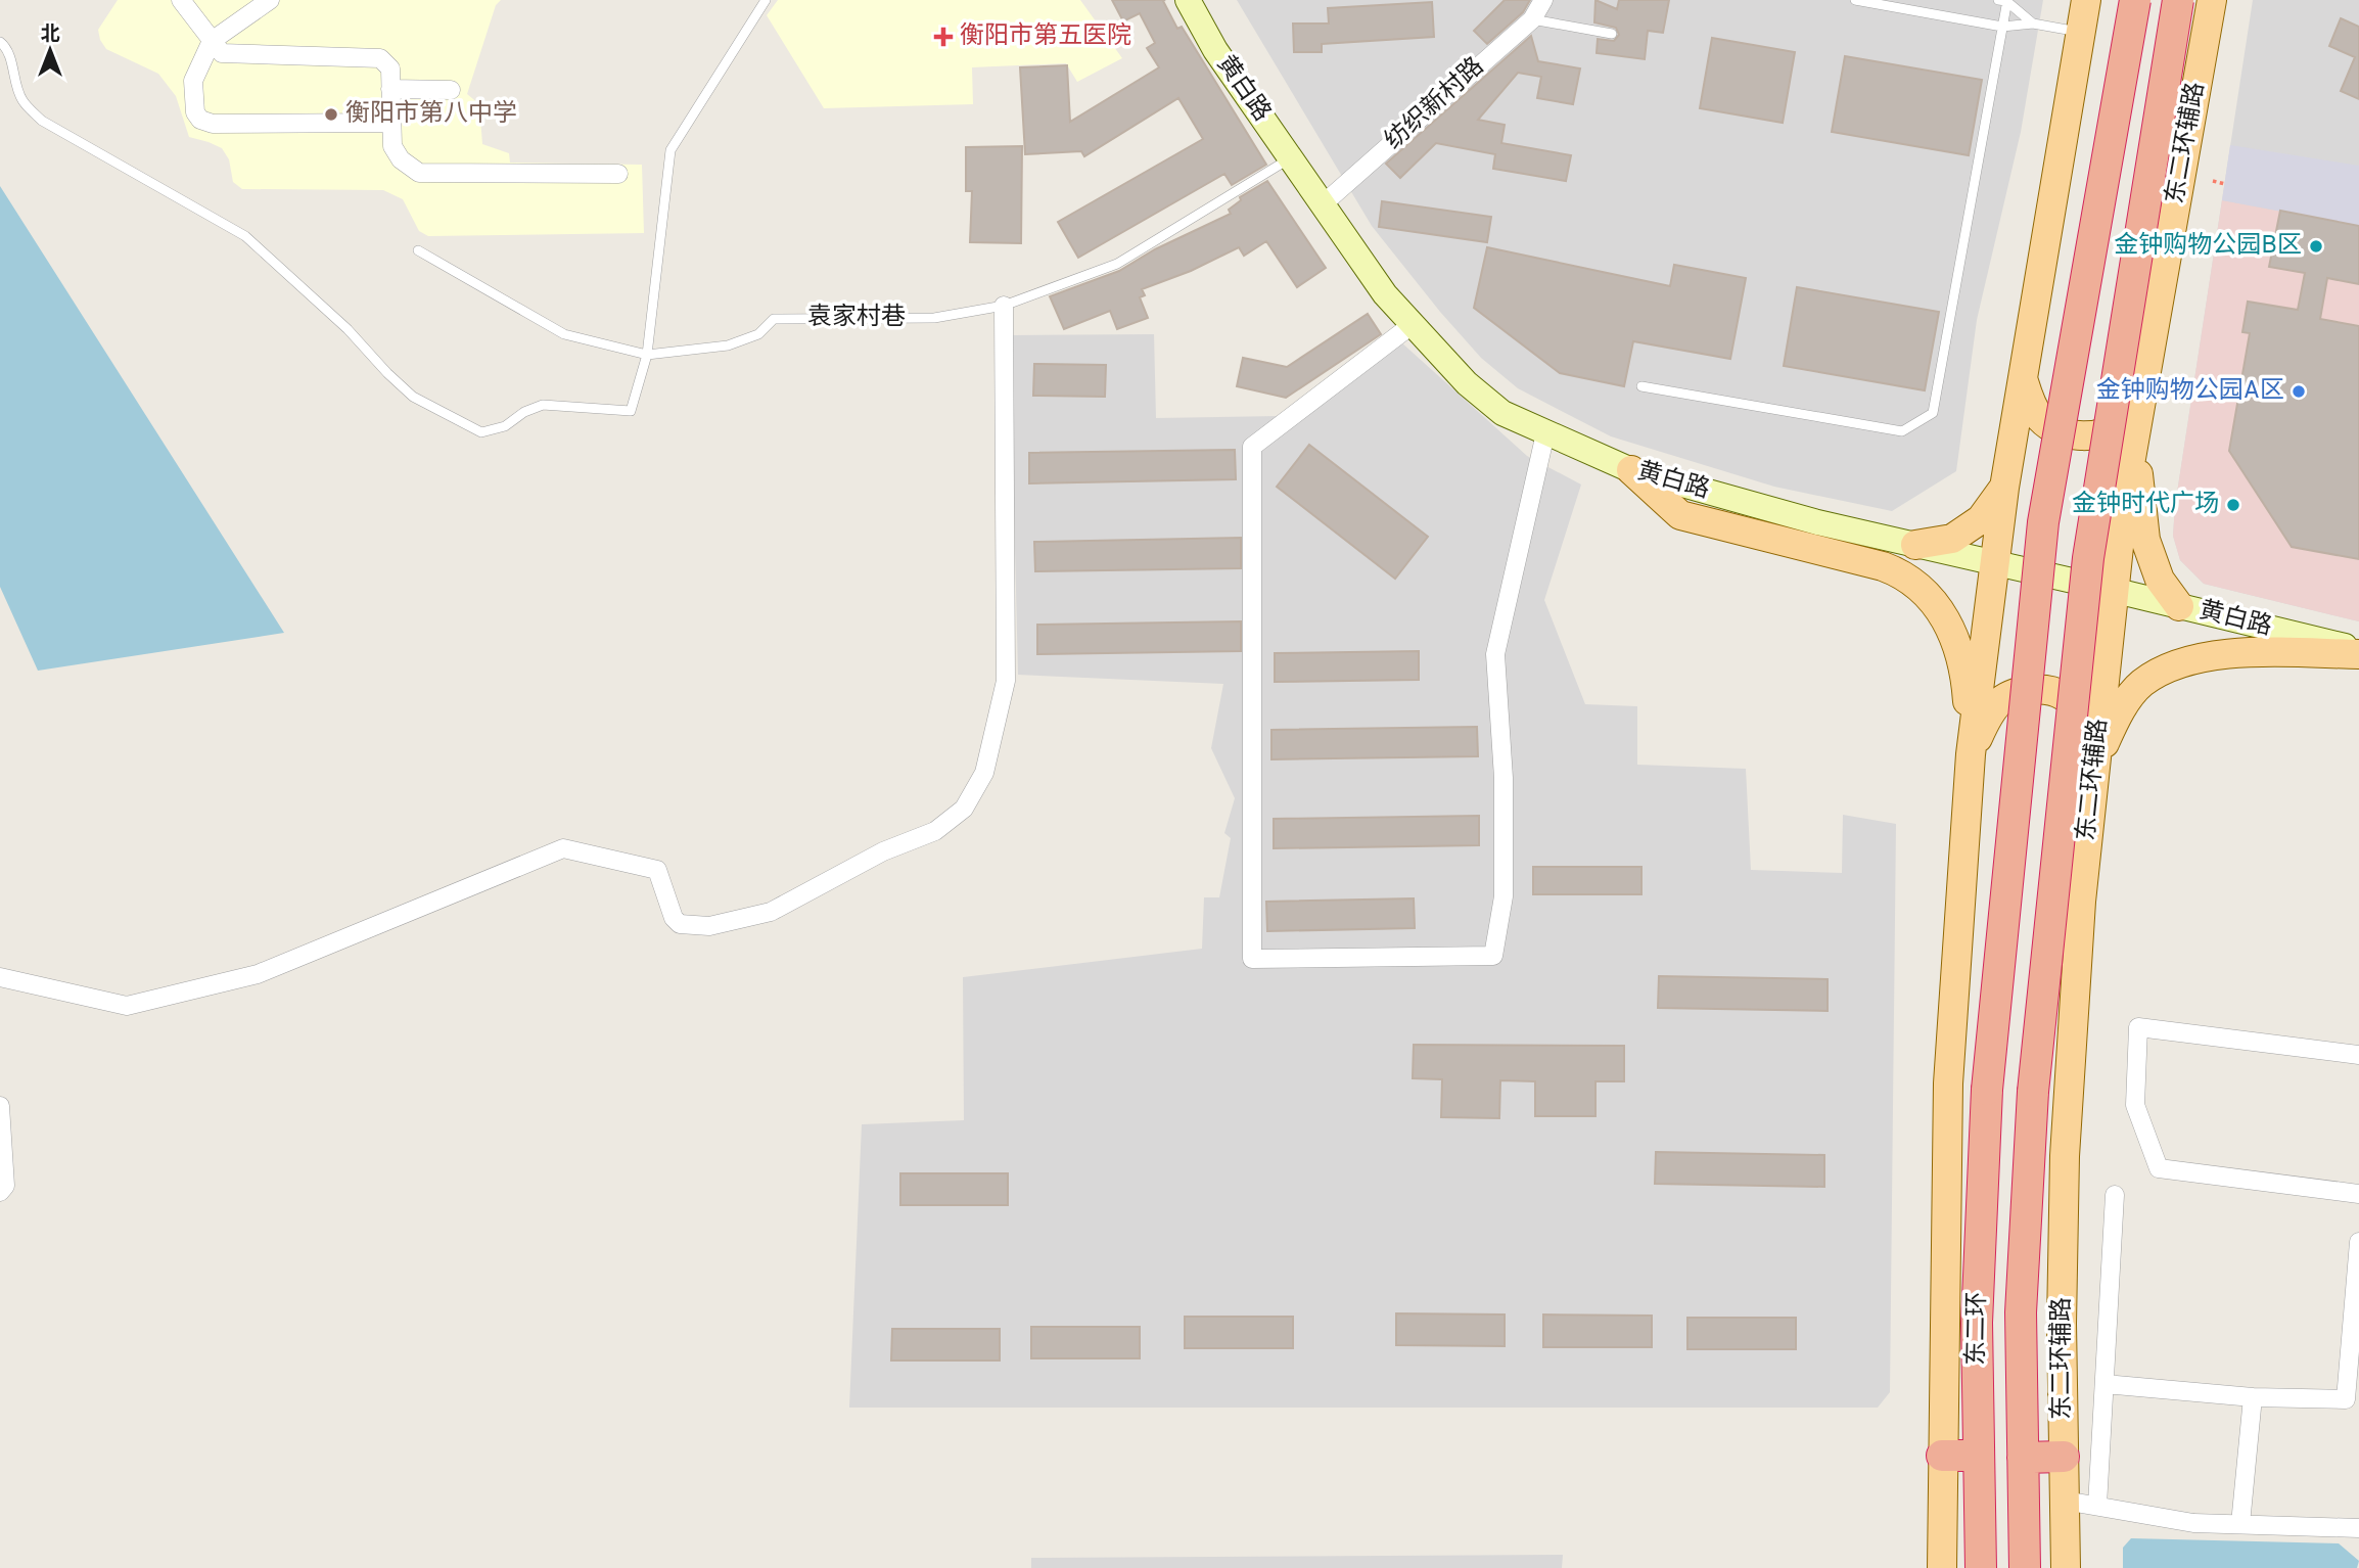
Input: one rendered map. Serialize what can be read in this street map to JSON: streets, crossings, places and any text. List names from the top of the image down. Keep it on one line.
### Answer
{"streets":{"highway":["东二环"],"main road":["黄白路","东二环辅路"],"street":["纺织新村路"],"lane":["袁家村巷"]},"crossings":[["黄白路","纺织新村路"],["黄白路","东二环辅路"],["黄白路","袁家村巷"]],"places":{"health":["衡阳市第五医院"],"other":["衡阳市第八中学","金钟购物公园B区","金钟购物公园A区","金钟时代广场"]},"north":"top"}
